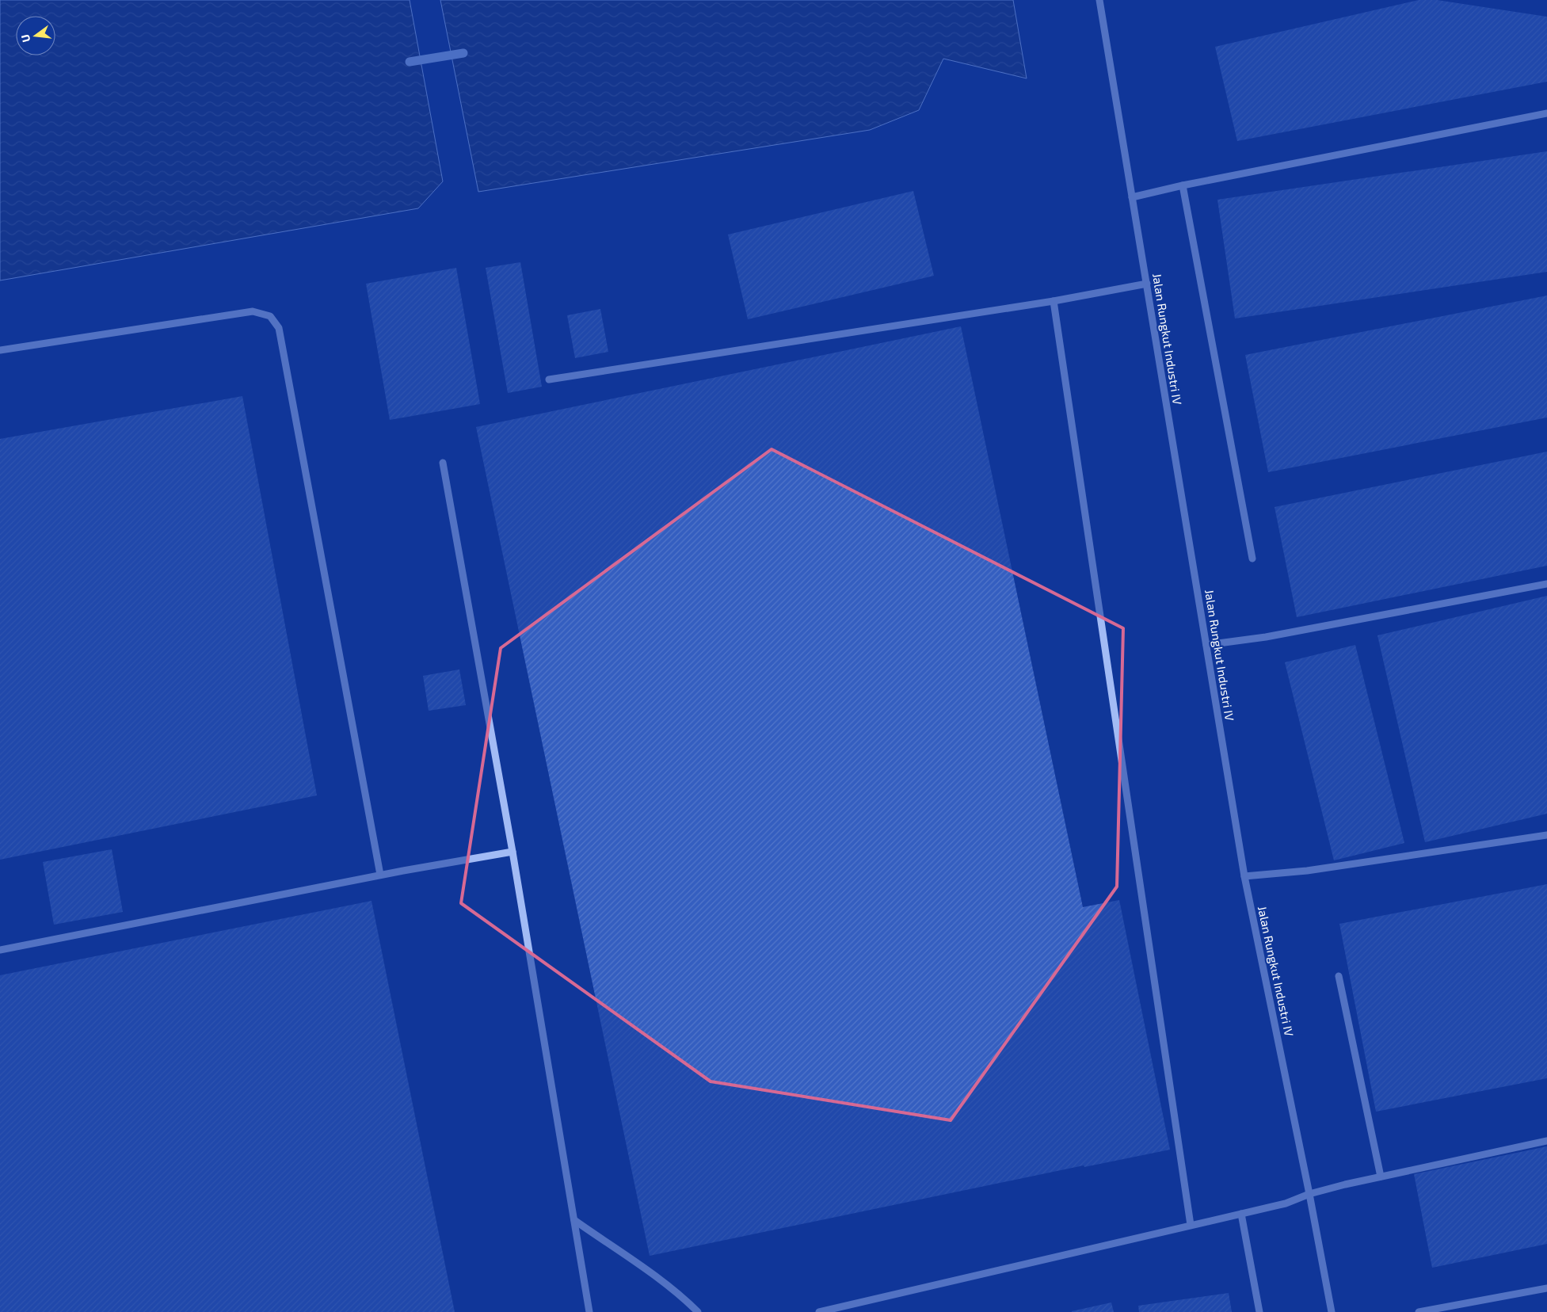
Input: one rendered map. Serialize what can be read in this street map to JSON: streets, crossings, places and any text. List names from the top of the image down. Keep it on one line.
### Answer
{"streets":{"street":["Jalan Rungkut Industri IV"]},"north":"left"}
